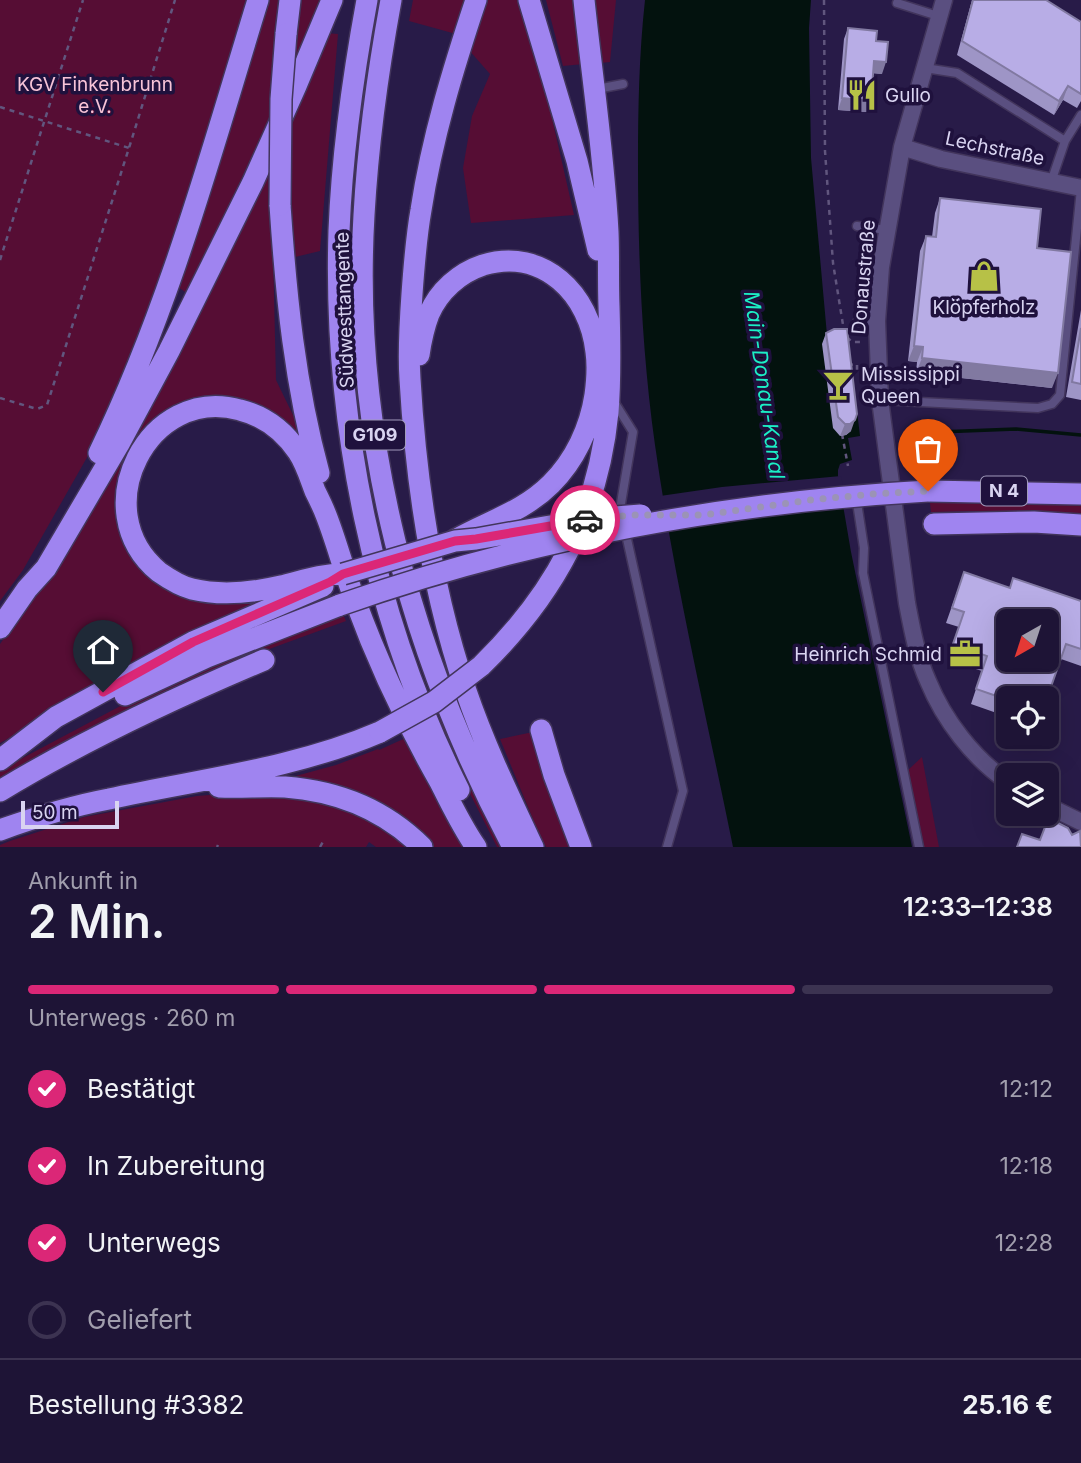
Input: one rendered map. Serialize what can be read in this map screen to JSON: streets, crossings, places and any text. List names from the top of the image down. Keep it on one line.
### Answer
{"streets":{"highway":["Südwesttangente","G109","N 4"],"street":["Lechstraße","Donaustraße"]},"crossings":[["Lechstraße","Donaustraße"]],"water":["Main-Donau-Kanal"],"parks":["KGV Finkenbrunn e.V."],"places":{"restaurant":["Gullo"],"shop":["Klöpferholz"],"bar":["Mississippi Queen"],"office":["Heinrich Schmid"]},"scale_bar":"50 m","north":"bottom left","page":{"scale":"50 m","heading":["2 Min.","Ankunft in","12:33–12:38"],"panel":["Bestellung #3382","25.16 €"],"bar":"Unterwegs · 260 m","list":[["Bestätigt","12:12"],["In Zubereitung","12:18"],["Unterwegs","12:28"],"Geliefert"]}}
